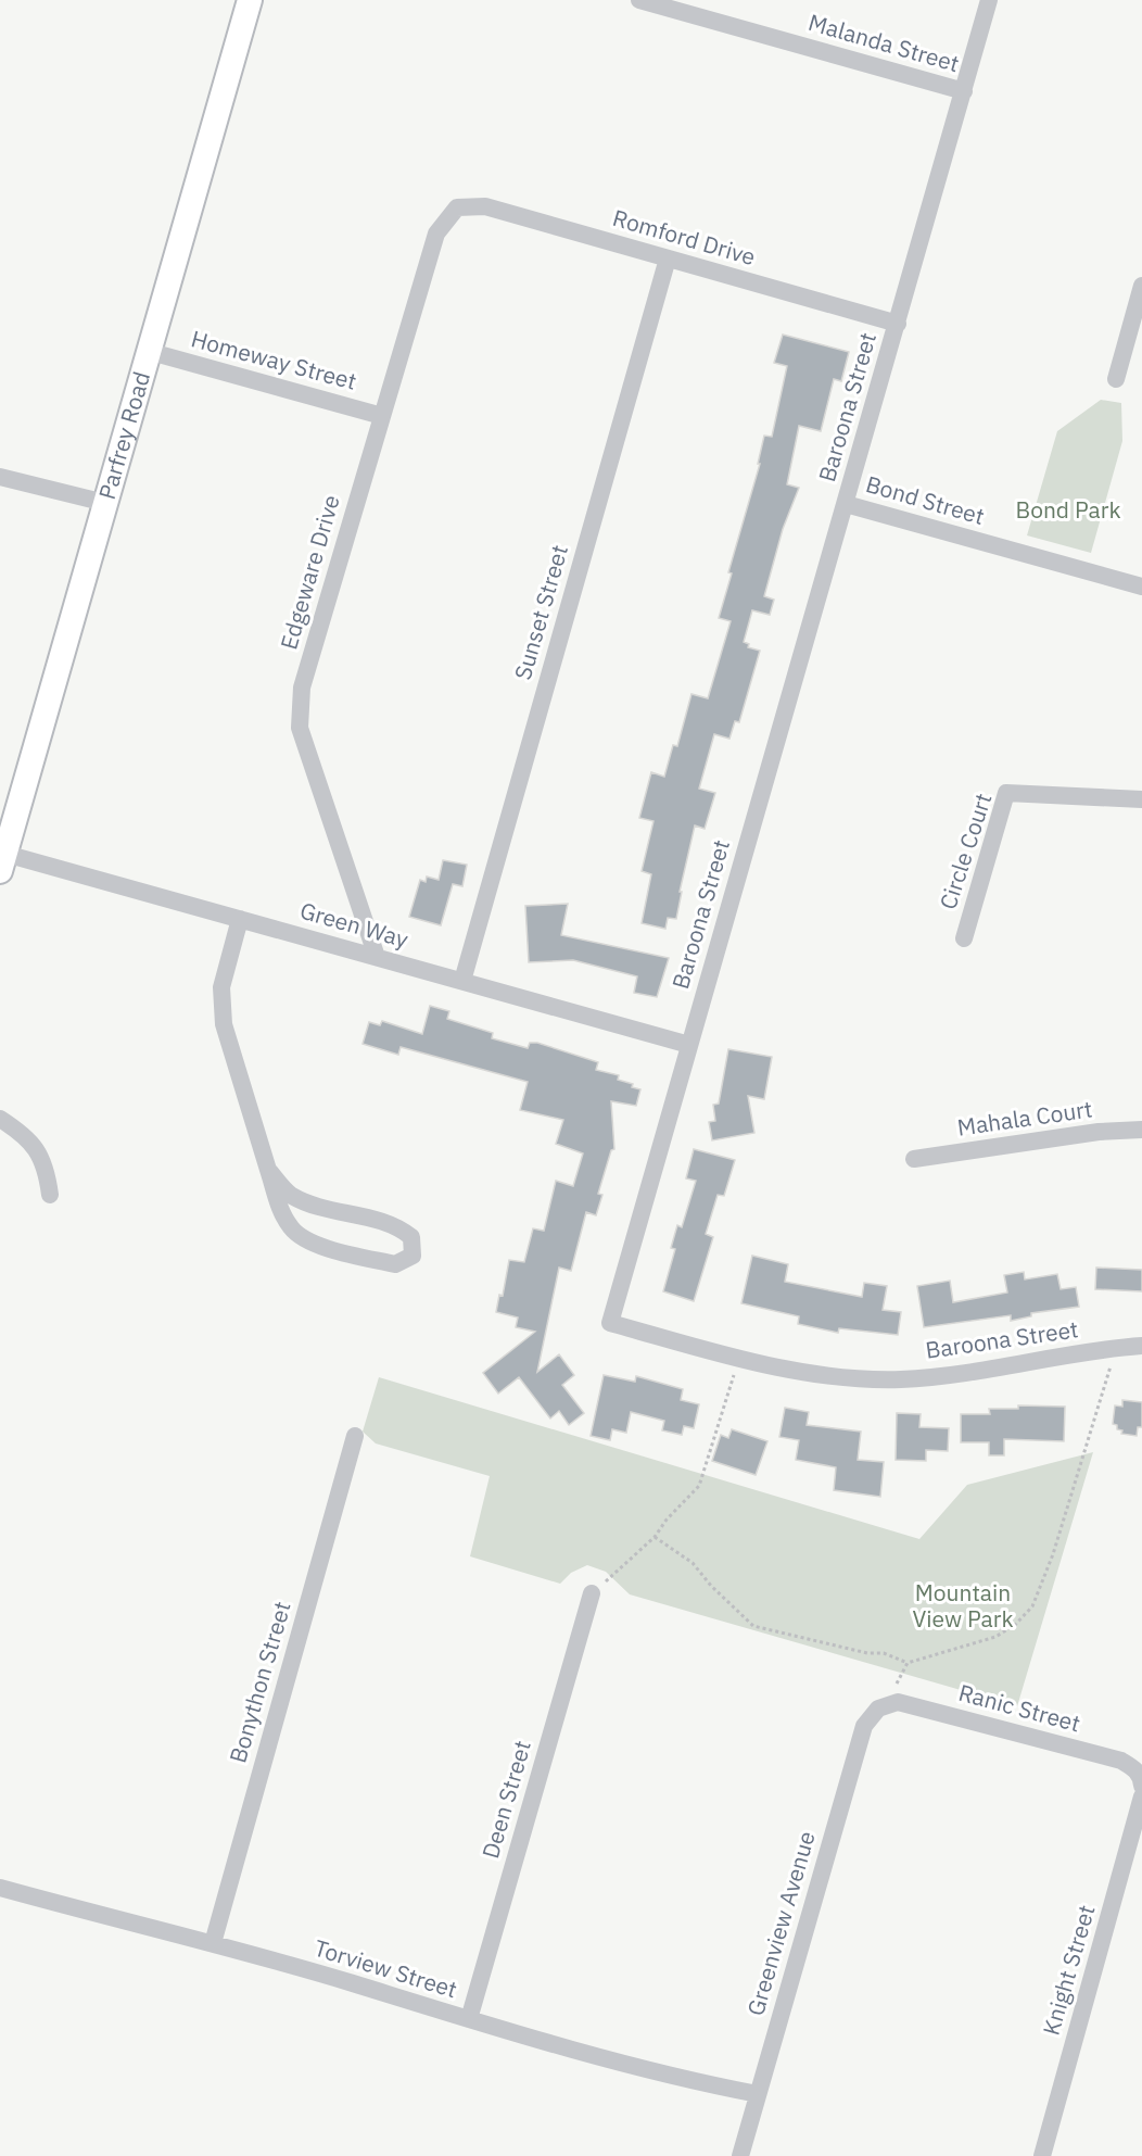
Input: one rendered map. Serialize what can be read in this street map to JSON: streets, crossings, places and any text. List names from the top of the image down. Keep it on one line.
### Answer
{"streets":{"main road":["Parfrey Road"],"street":["Malanda Street","Romford Drive","Homeway Street","Baroona Street","Bond Street","Edgeware Drive","Sunset Street","Circle Court","Green Way","Mahala Court","Bonython Street","Ranic Street","Deen Street","Greenview Avenue","Torview Street","Knight Street"]},"crossings":[["Malanda Street","Baroona Street"],["Romford Drive","Baroona Street"],["Romford Drive","Edgeware Drive"],["Romford Drive","Sunset Street"],["Homeway Street","Parfrey Road"],["Homeway Street","Edgeware Drive"],["Baroona Street","Bond Street"],["Baroona Street","Green Way"],["Parfrey Road","Green Way"],["Edgeware Drive","Green Way"],["Sunset Street","Green Way"],["Bonython Street","Torview Street"],["Ranic Street","Greenview Avenue"],["Deen Street","Torview Street"],["Greenview Avenue","Torview Street"]],"parks":["Bond Park","Mountain View Park"]}
